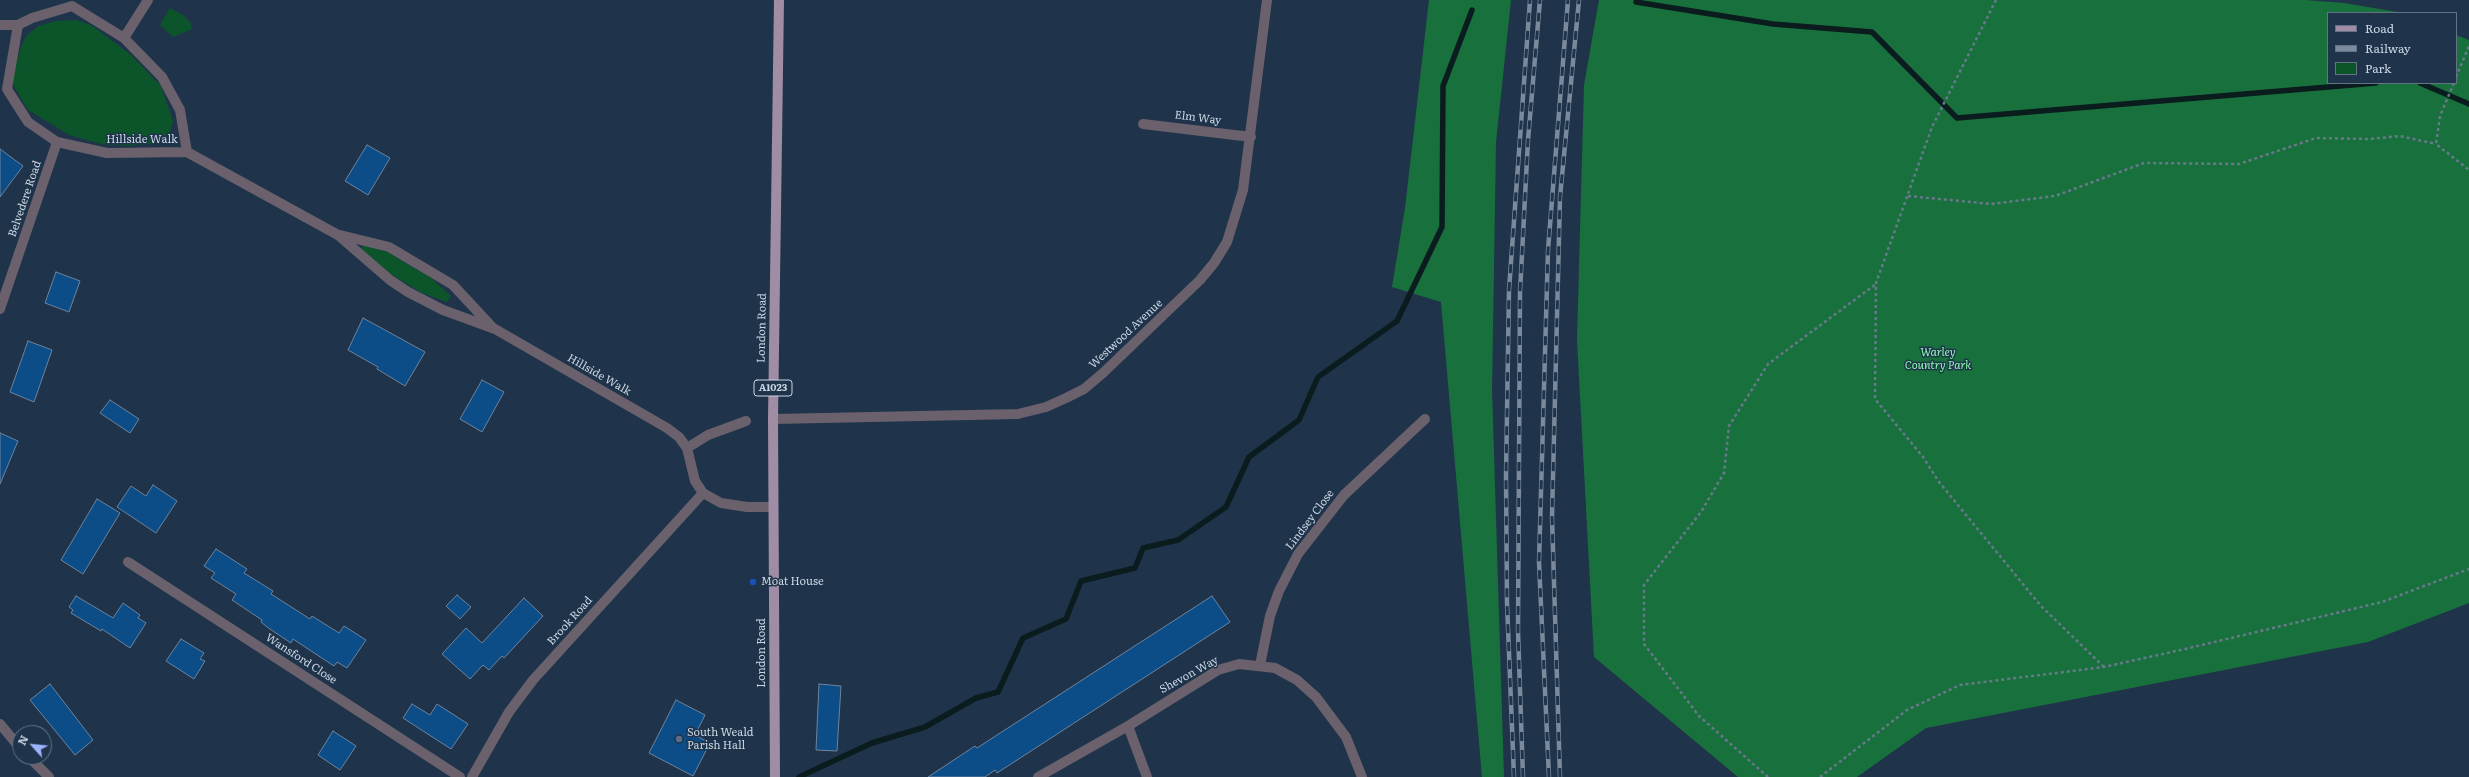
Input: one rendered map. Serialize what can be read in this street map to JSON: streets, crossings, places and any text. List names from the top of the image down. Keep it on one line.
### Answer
{"streets":{"main road":["London Road","A1023"],"street":["Elm Way","Hillside Walk","Belvedere Road","Westwood Avenue","Lindsey Close","Brook Road","Wansford Close","Shevon Way"]},"crossings":[["Elm Way","Westwood Avenue"],["Hillside Walk","Belvedere Road"],["London Road","Westwood Avenue"],["Lindsey Close","Shevon Way"]],"parks":["Warley Country Park"],"places":["Moat House","South Weald Parish Hall"],"legend":["Road","Railway","Park"],"north":"top left"}
